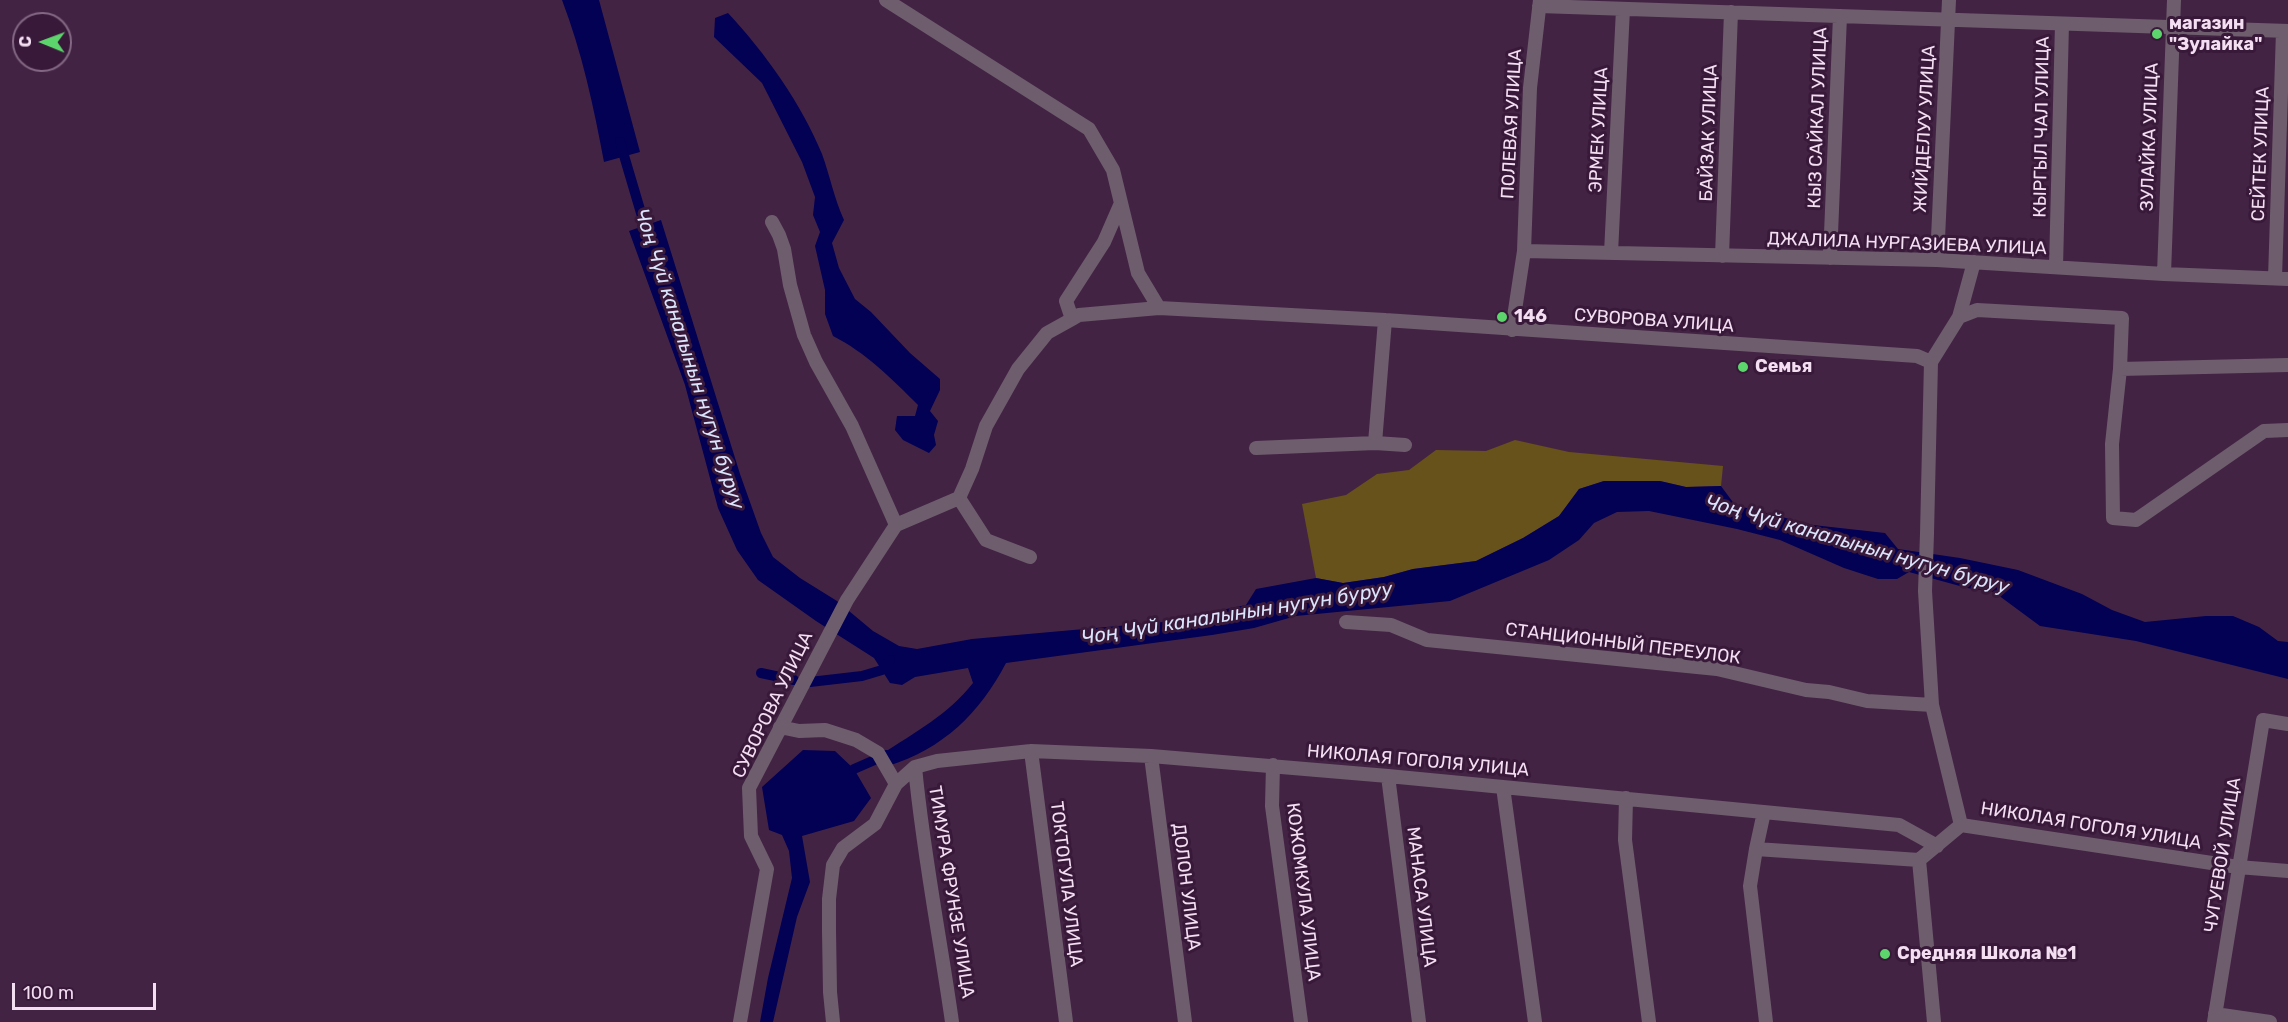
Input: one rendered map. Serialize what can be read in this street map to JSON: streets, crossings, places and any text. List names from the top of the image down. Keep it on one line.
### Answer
{"streets":{"street":["КЫЗ САЙКАЛ УЛИЦА","ПОЛЕВАЯ УЛИЦА","КЫРГЫЛ ЧАЛ УЛИЦА","ЖИЙДЕЛУУ УЛИЦА","ЭРМЕК УЛИЦА","БАЙЗАК УЛИЦА","ЗУЛАЙКА УЛИЦА","СЕЙТЕК УЛИЦА","ДЖАЛИЛА НУРГАЗИЕВА УЛИЦА","СУВОРОВА УЛИЦА","СТАНЦИОННЫЙ ПЕРЕУЛОК","НИКОЛАЯ ГОГОЛЯ УЛИЦА","ЧУГУЕВОЙ УЛИЦА","ТОКТОГУЛА УЛИЦА","ДОЛОН УЛИЦА","ТИМУРА ФРУНЗЕ УЛИЦА","КОЖОМКУЛА УЛИЦА","МАНАСА УЛИЦА"]},"crossings":[["КЫЗ САЙКАЛ УЛИЦА","ДЖАЛИЛА НУРГАЗИЕВА УЛИЦА"],["ПОЛЕВАЯ УЛИЦА","ДЖАЛИЛА НУРГАЗИЕВА УЛИЦА"],["ПОЛЕВАЯ УЛИЦА","СУВОРОВА УЛИЦА"],["КЫРГЫЛ ЧАЛ УЛИЦА","ДЖАЛИЛА НУРГАЗИЕВА УЛИЦА"],["ЖИЙДЕЛУУ УЛИЦА","ДЖАЛИЛА НУРГАЗИЕВА УЛИЦА"],["ЭРМЕК УЛИЦА","ДЖАЛИЛА НУРГАЗИЕВА УЛИЦА"],["БАЙЗАК УЛИЦА","ДЖАЛИЛА НУРГАЗИЕВА УЛИЦА"],["ЗУЛАЙКА УЛИЦА","ДЖАЛИЛА НУРГАЗИЕВА УЛИЦА"],["СЕЙТЕК УЛИЦА","ДЖАЛИЛА НУРГАЗИЕВА УЛИЦА"],["НИКОЛАЯ ГОГОЛЯ УЛИЦА","ЧУГУЕВОЙ УЛИЦА"],["НИКОЛАЯ ГОГОЛЯ УЛИЦА","ТОКТОГУЛА УЛИЦА"],["НИКОЛАЯ ГОГОЛЯ УЛИЦА","ДОЛОН УЛИЦА"],["НИКОЛАЯ ГОГОЛЯ УЛИЦА","ТИМУРА ФРУНЗЕ УЛИЦА"],["НИКОЛАЯ ГОГОЛЯ УЛИЦА","КОЖОМКУЛА УЛИЦА"],["НИКОЛАЯ ГОГОЛЯ УЛИЦА","МАНАСА УЛИЦА"]],"water":["Чоң Чүй каналынын нугун буруу"],"places":["магазин \"Зулайка\"","146","Семья","Средняя Школа №1"],"scale_bar":"100 m","north":"left"}
